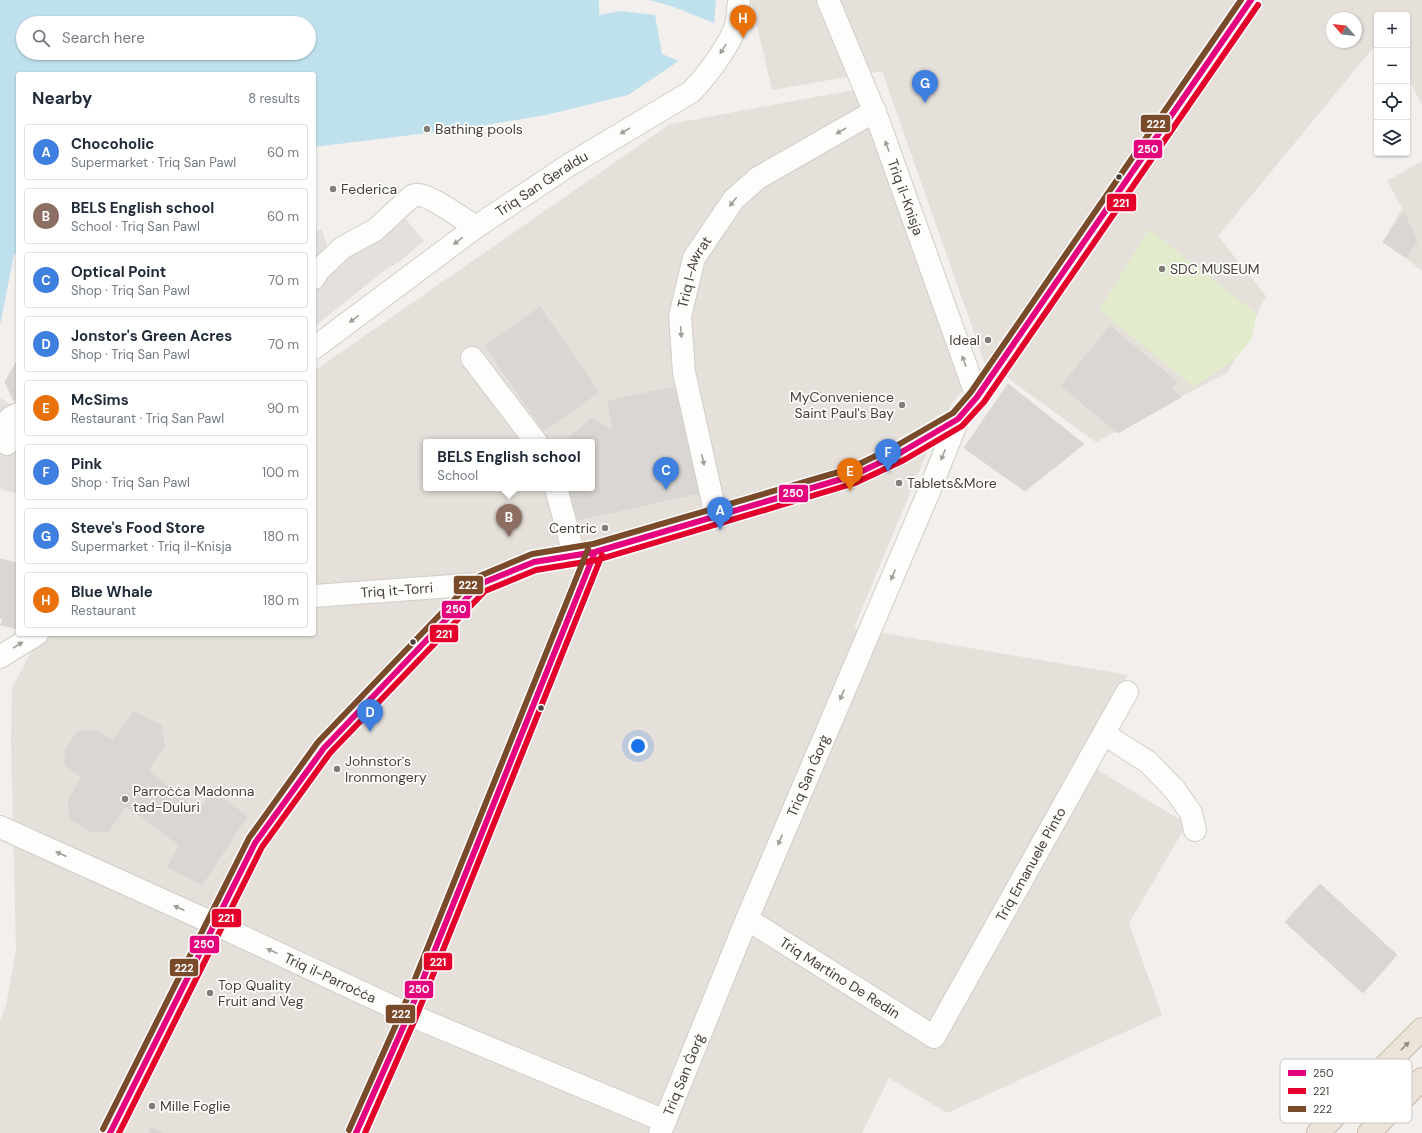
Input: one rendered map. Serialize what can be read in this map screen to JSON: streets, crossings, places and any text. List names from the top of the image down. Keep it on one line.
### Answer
{"streets":{"street":["Triq San Ġeraldu","Triq il-Knisja","Triq l-Awrat","Triq it-Torri","Triq San Ġorġ","Triq Emanuele Pinto","Triq il-Parroċċa","Triq Martino De Redin"]},"crossings":[["Triq il-Knisja","Triq l-Awrat"],["Triq San Ġorġ","Triq il-Parroċċa"],["Triq San Ġorġ","Triq Martino De Redin"],["Triq Emanuele Pinto","Triq Martino De Redin"]],"one_way":["Triq San Ġeraldu","Triq il-Knisja","Triq l-Awrat","Triq San Ġorġ","Triq il-Parroċċa"],"places":["Bathing pools","Federica","SDC MUSEUM","Ideal","MyConvenience Saint Paul's Bay","Tablets&More","Centric","Johnstor's Ironmongery","Parroċċa Madonna tad-Duluri","Top Quality Fruit and Veg","Mille Foglie"],"lines":["transit line 250","transit line 222","transit line 221"],"legend":["250","221","222"],"north":"top left","page":{"pins":["H","G","F","C","E","A","B","D"],"map_buttons":["+","−"],"search":"Search here","heading":["Nearby","8 results"],"list":[{"mark":"A","name":"Chocoholic","note":"Supermarket · Triq San Pawl","value":"60 m"},{"mark":"B","name":"BELS English school","note":"School · Triq San Pawl","value":"60 m"},{"mark":"C","name":"Optical Point","note":"Shop · Triq San Pawl","value":"70 m"},{"mark":"D","name":"Jonstor's Green Acres","note":"Shop · Triq San Pawl","value":"70 m"},{"mark":"E","name":"McSims","note":"Restaurant · Triq San Pawl","value":"90 m"},{"mark":"F","name":"Pink","note":"Shop · Triq San Pawl","value":"100 m"},{"mark":"G","name":"Steve's Food Store","note":"Supermarket · Triq il-Knisja","value":"180 m"},{"mark":"H","name":"Blue Whale","note":"Restaurant","value":"180 m"}],"popup":["BELS English school","School"]}}
